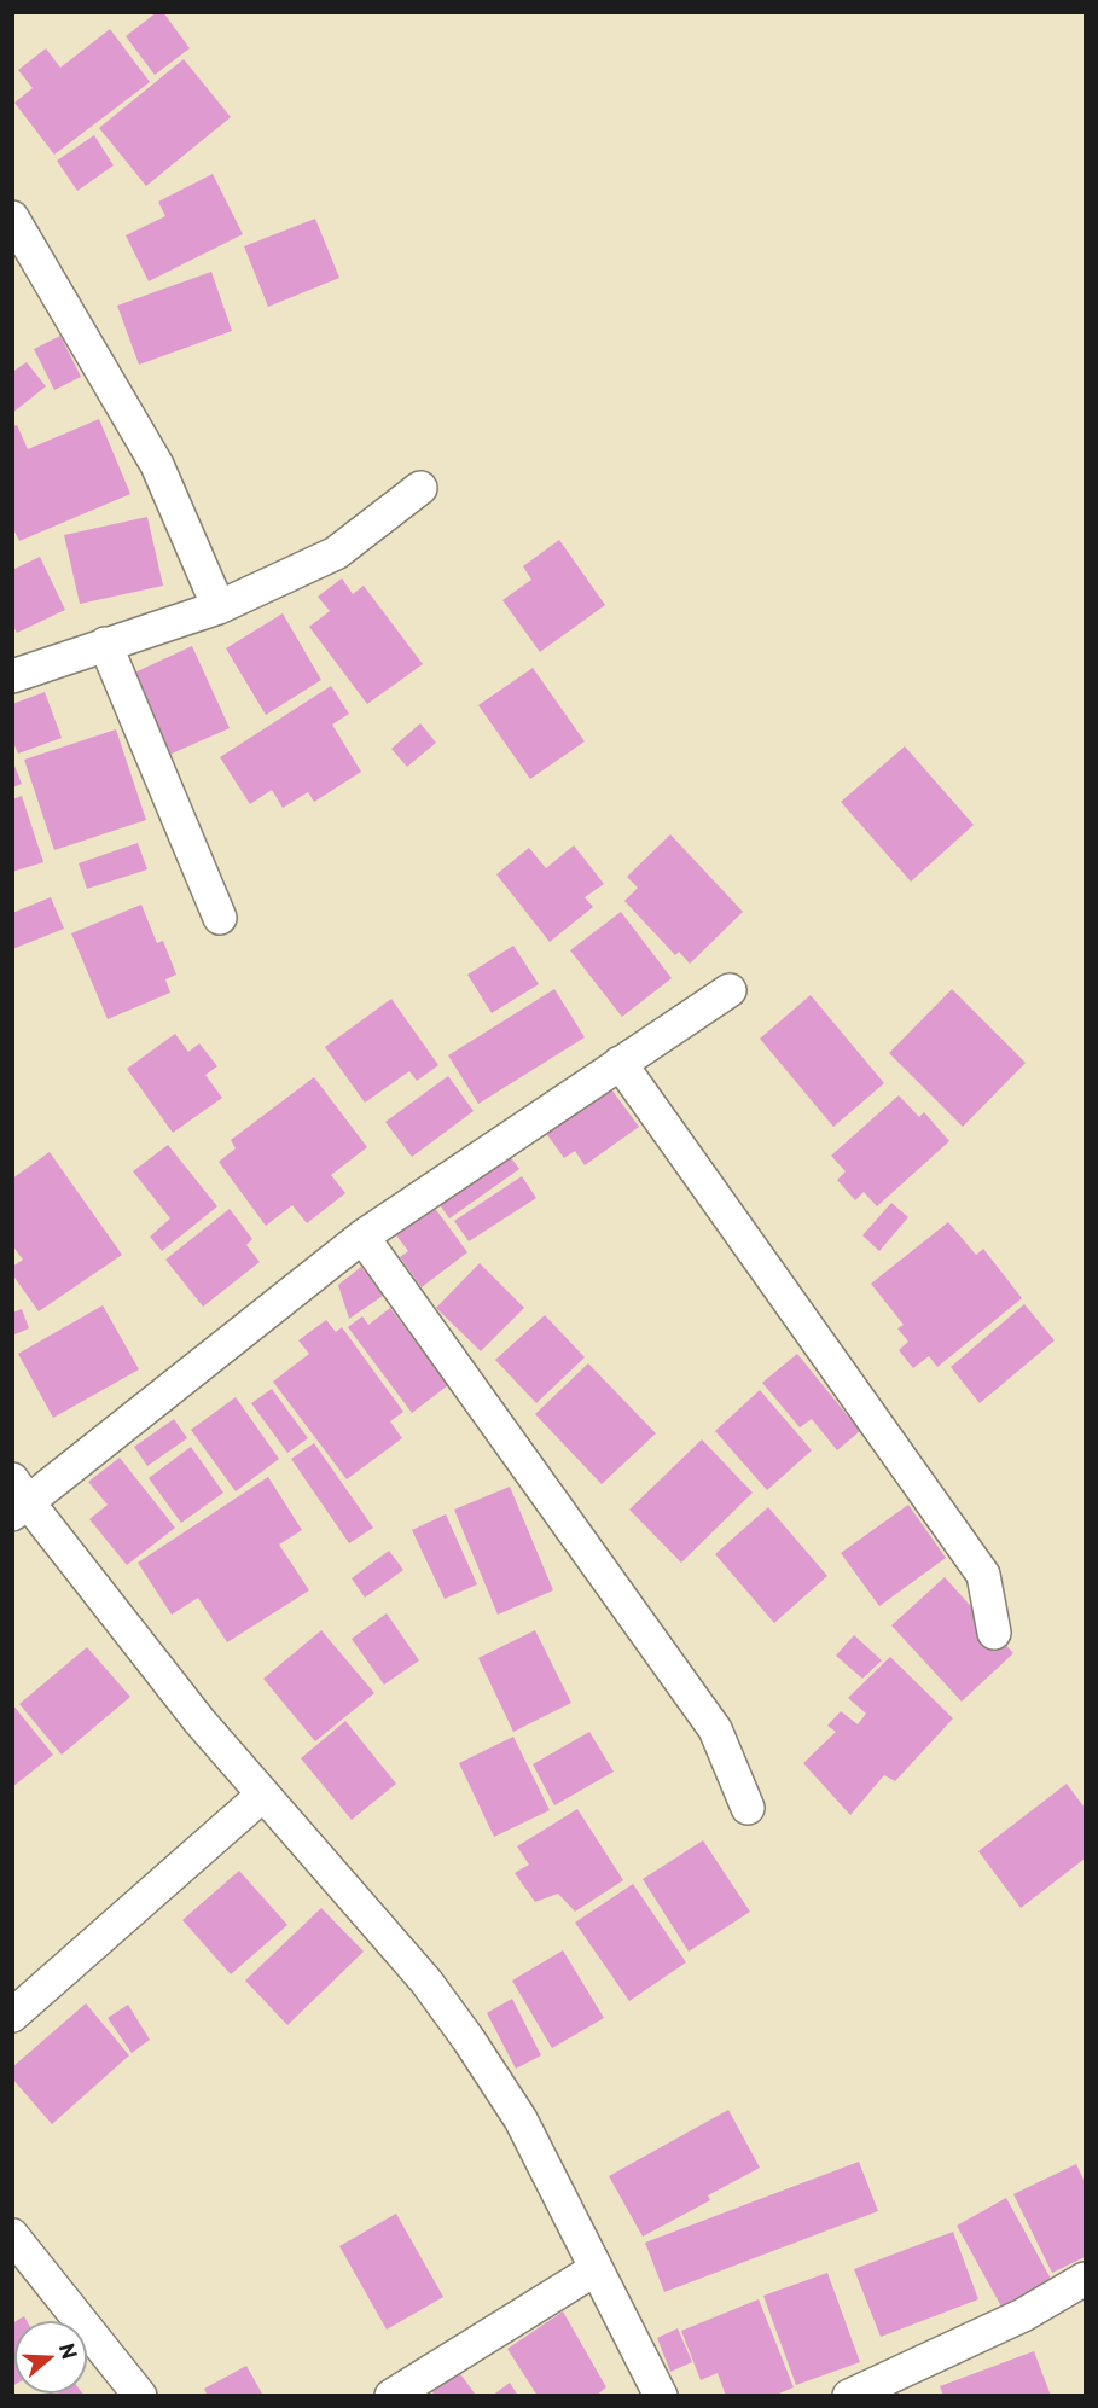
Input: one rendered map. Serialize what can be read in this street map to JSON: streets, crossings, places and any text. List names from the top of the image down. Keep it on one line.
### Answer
{"north":"right"}
